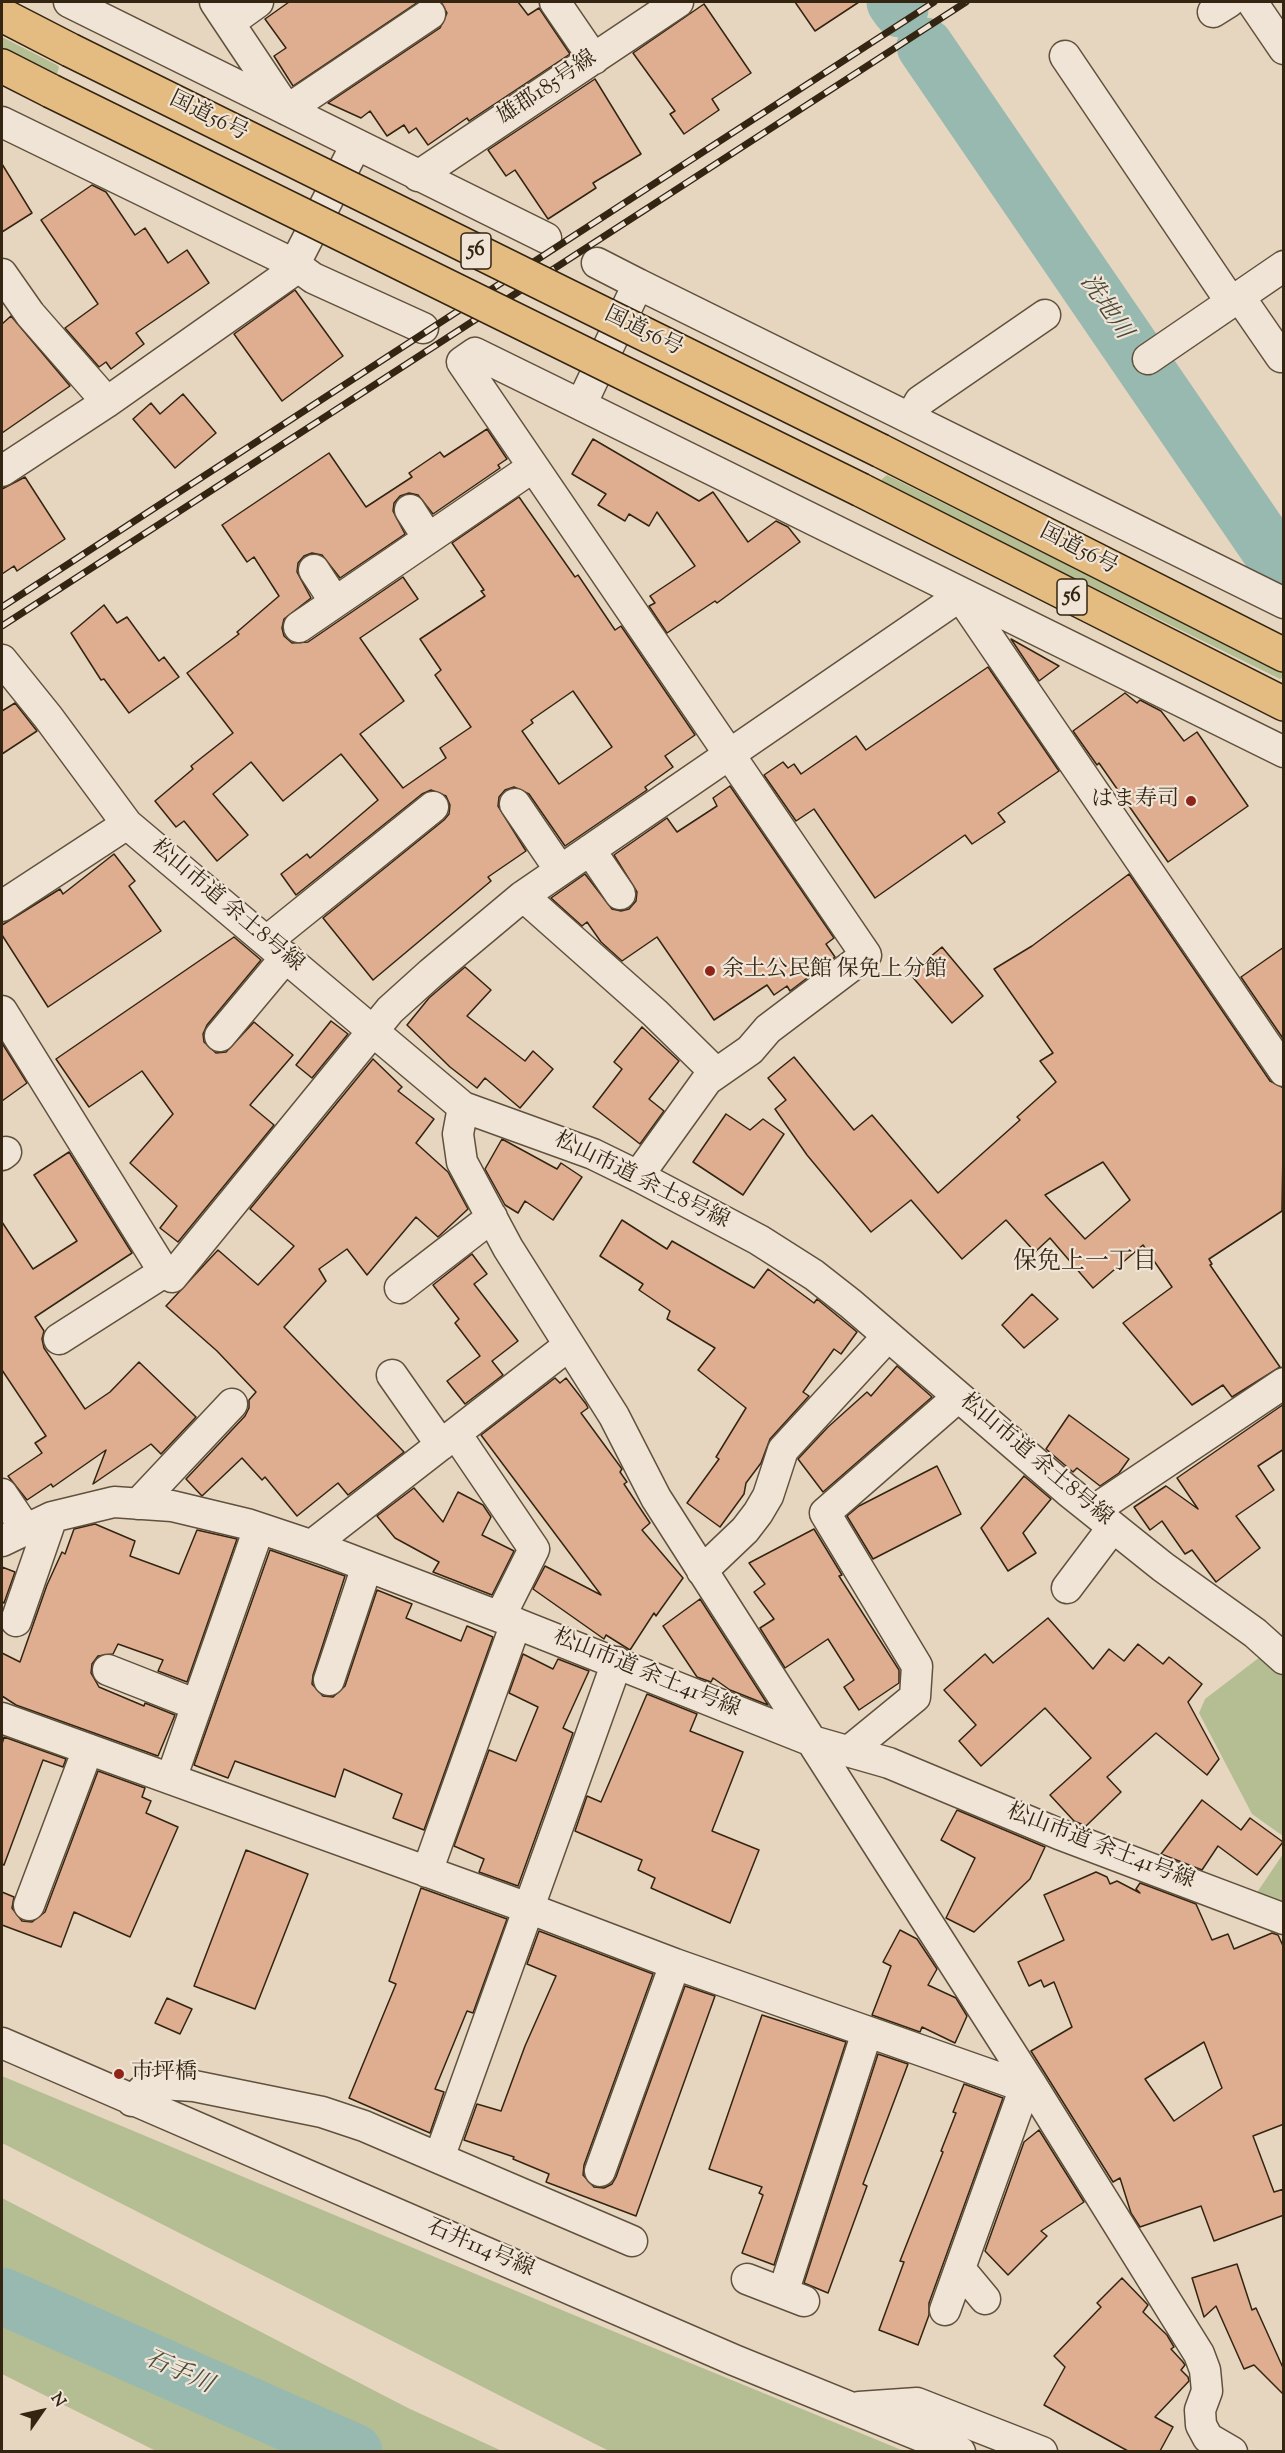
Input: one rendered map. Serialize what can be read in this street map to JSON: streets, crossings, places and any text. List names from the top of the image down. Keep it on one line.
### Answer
{"streets":{"highway":["国道56号","56"],"street":["雄郡185号線","松山市道 余土8号線","松山市道 余土41号線","石井114号線"]},"districts":["保免上一丁目"],"water":["洗地川","石手川"],"places":["はま寿司","余土公民館 保免上分館","市坪橋"],"north":"top right"}
